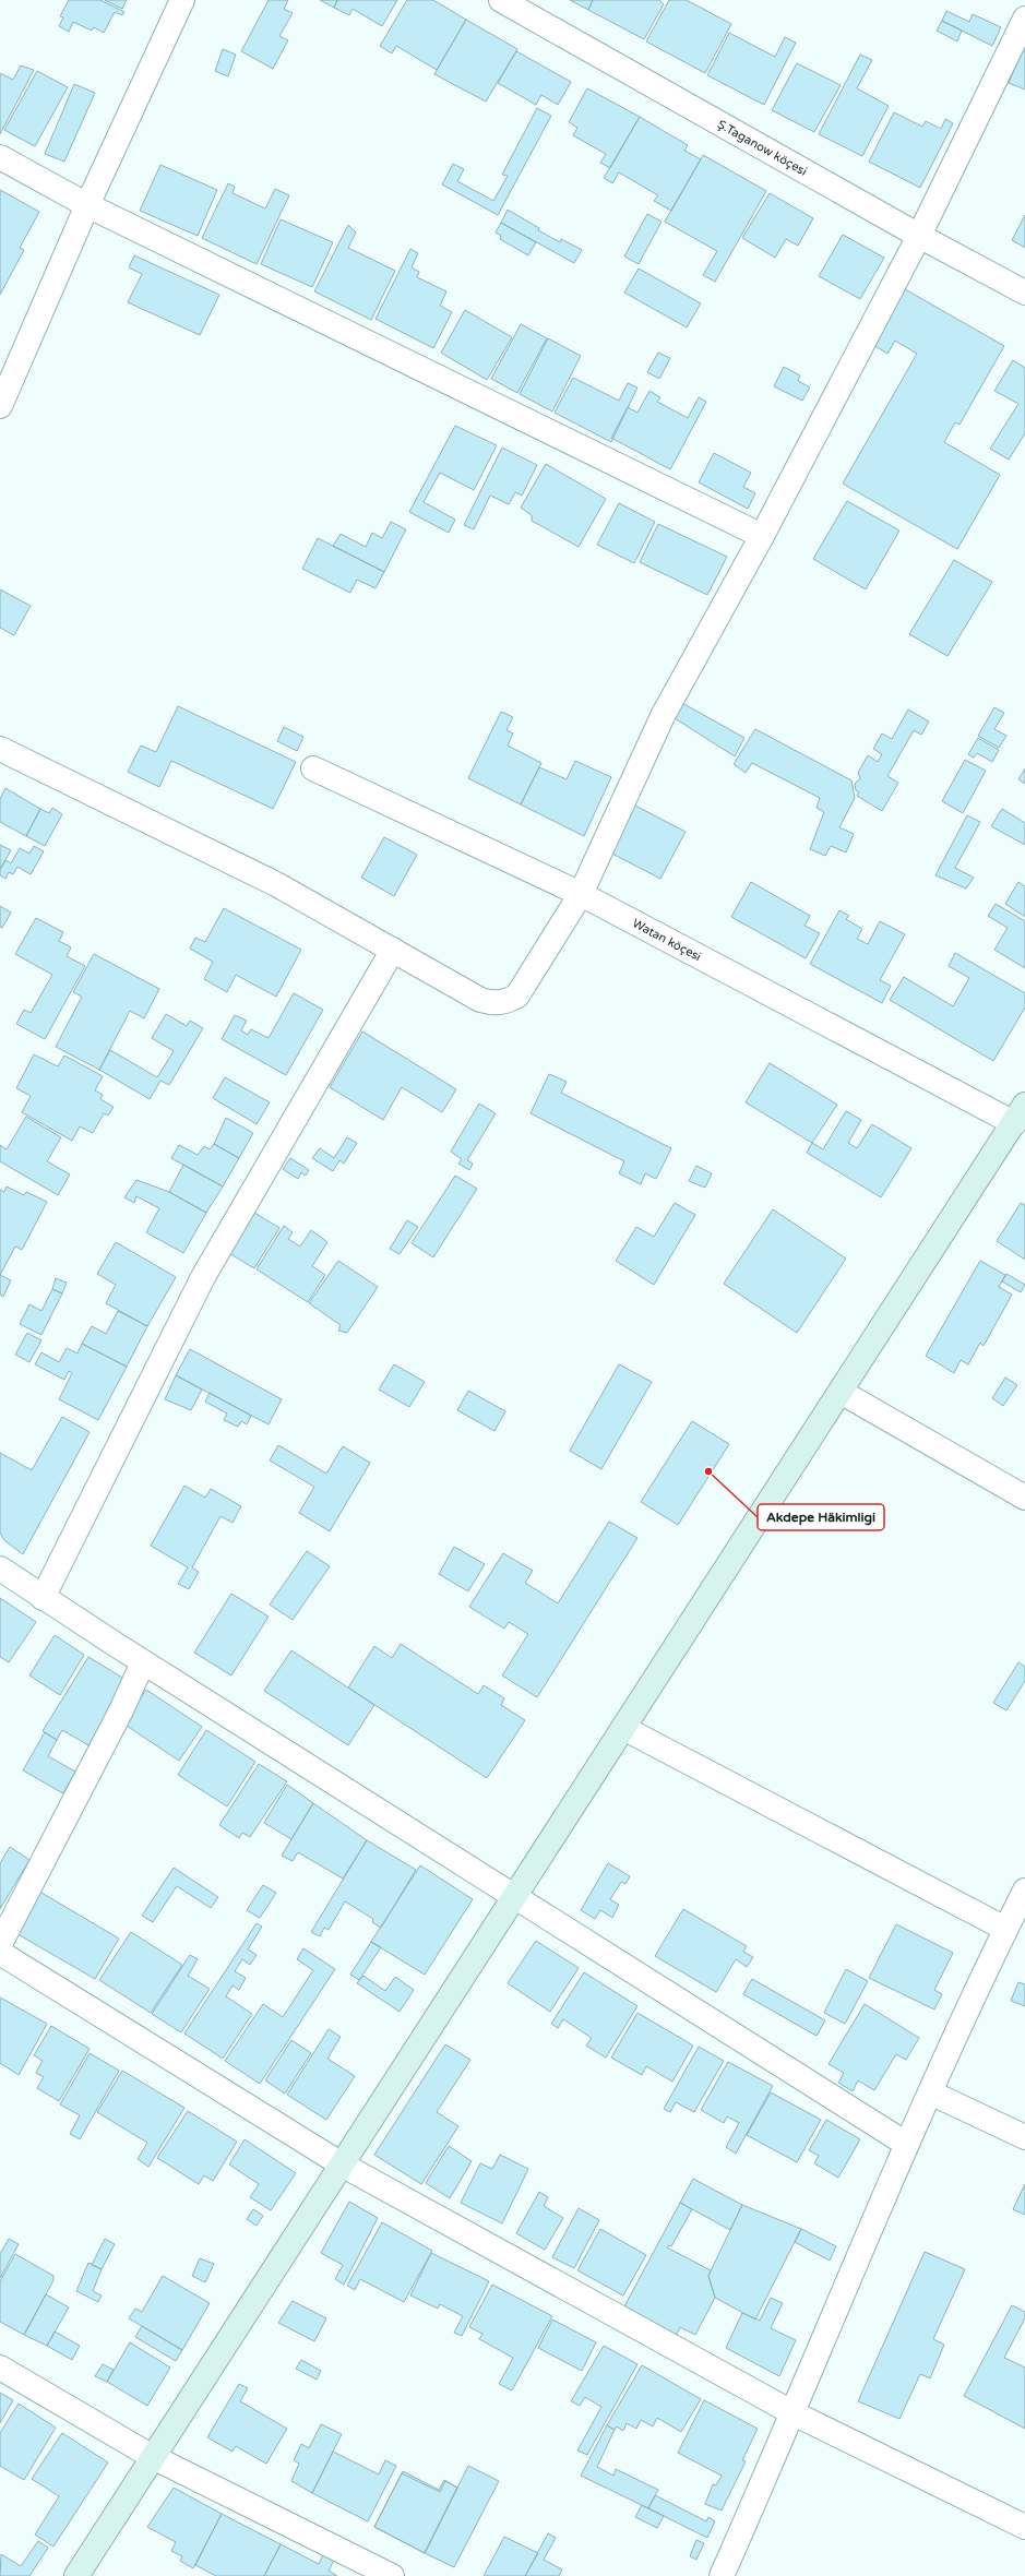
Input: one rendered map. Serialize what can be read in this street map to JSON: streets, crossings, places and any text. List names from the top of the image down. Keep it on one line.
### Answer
{"streets":{"street":["Ş.Taganow köçesi","Watan köçesi"]},"places":["Akdepe Häkimligi"]}
